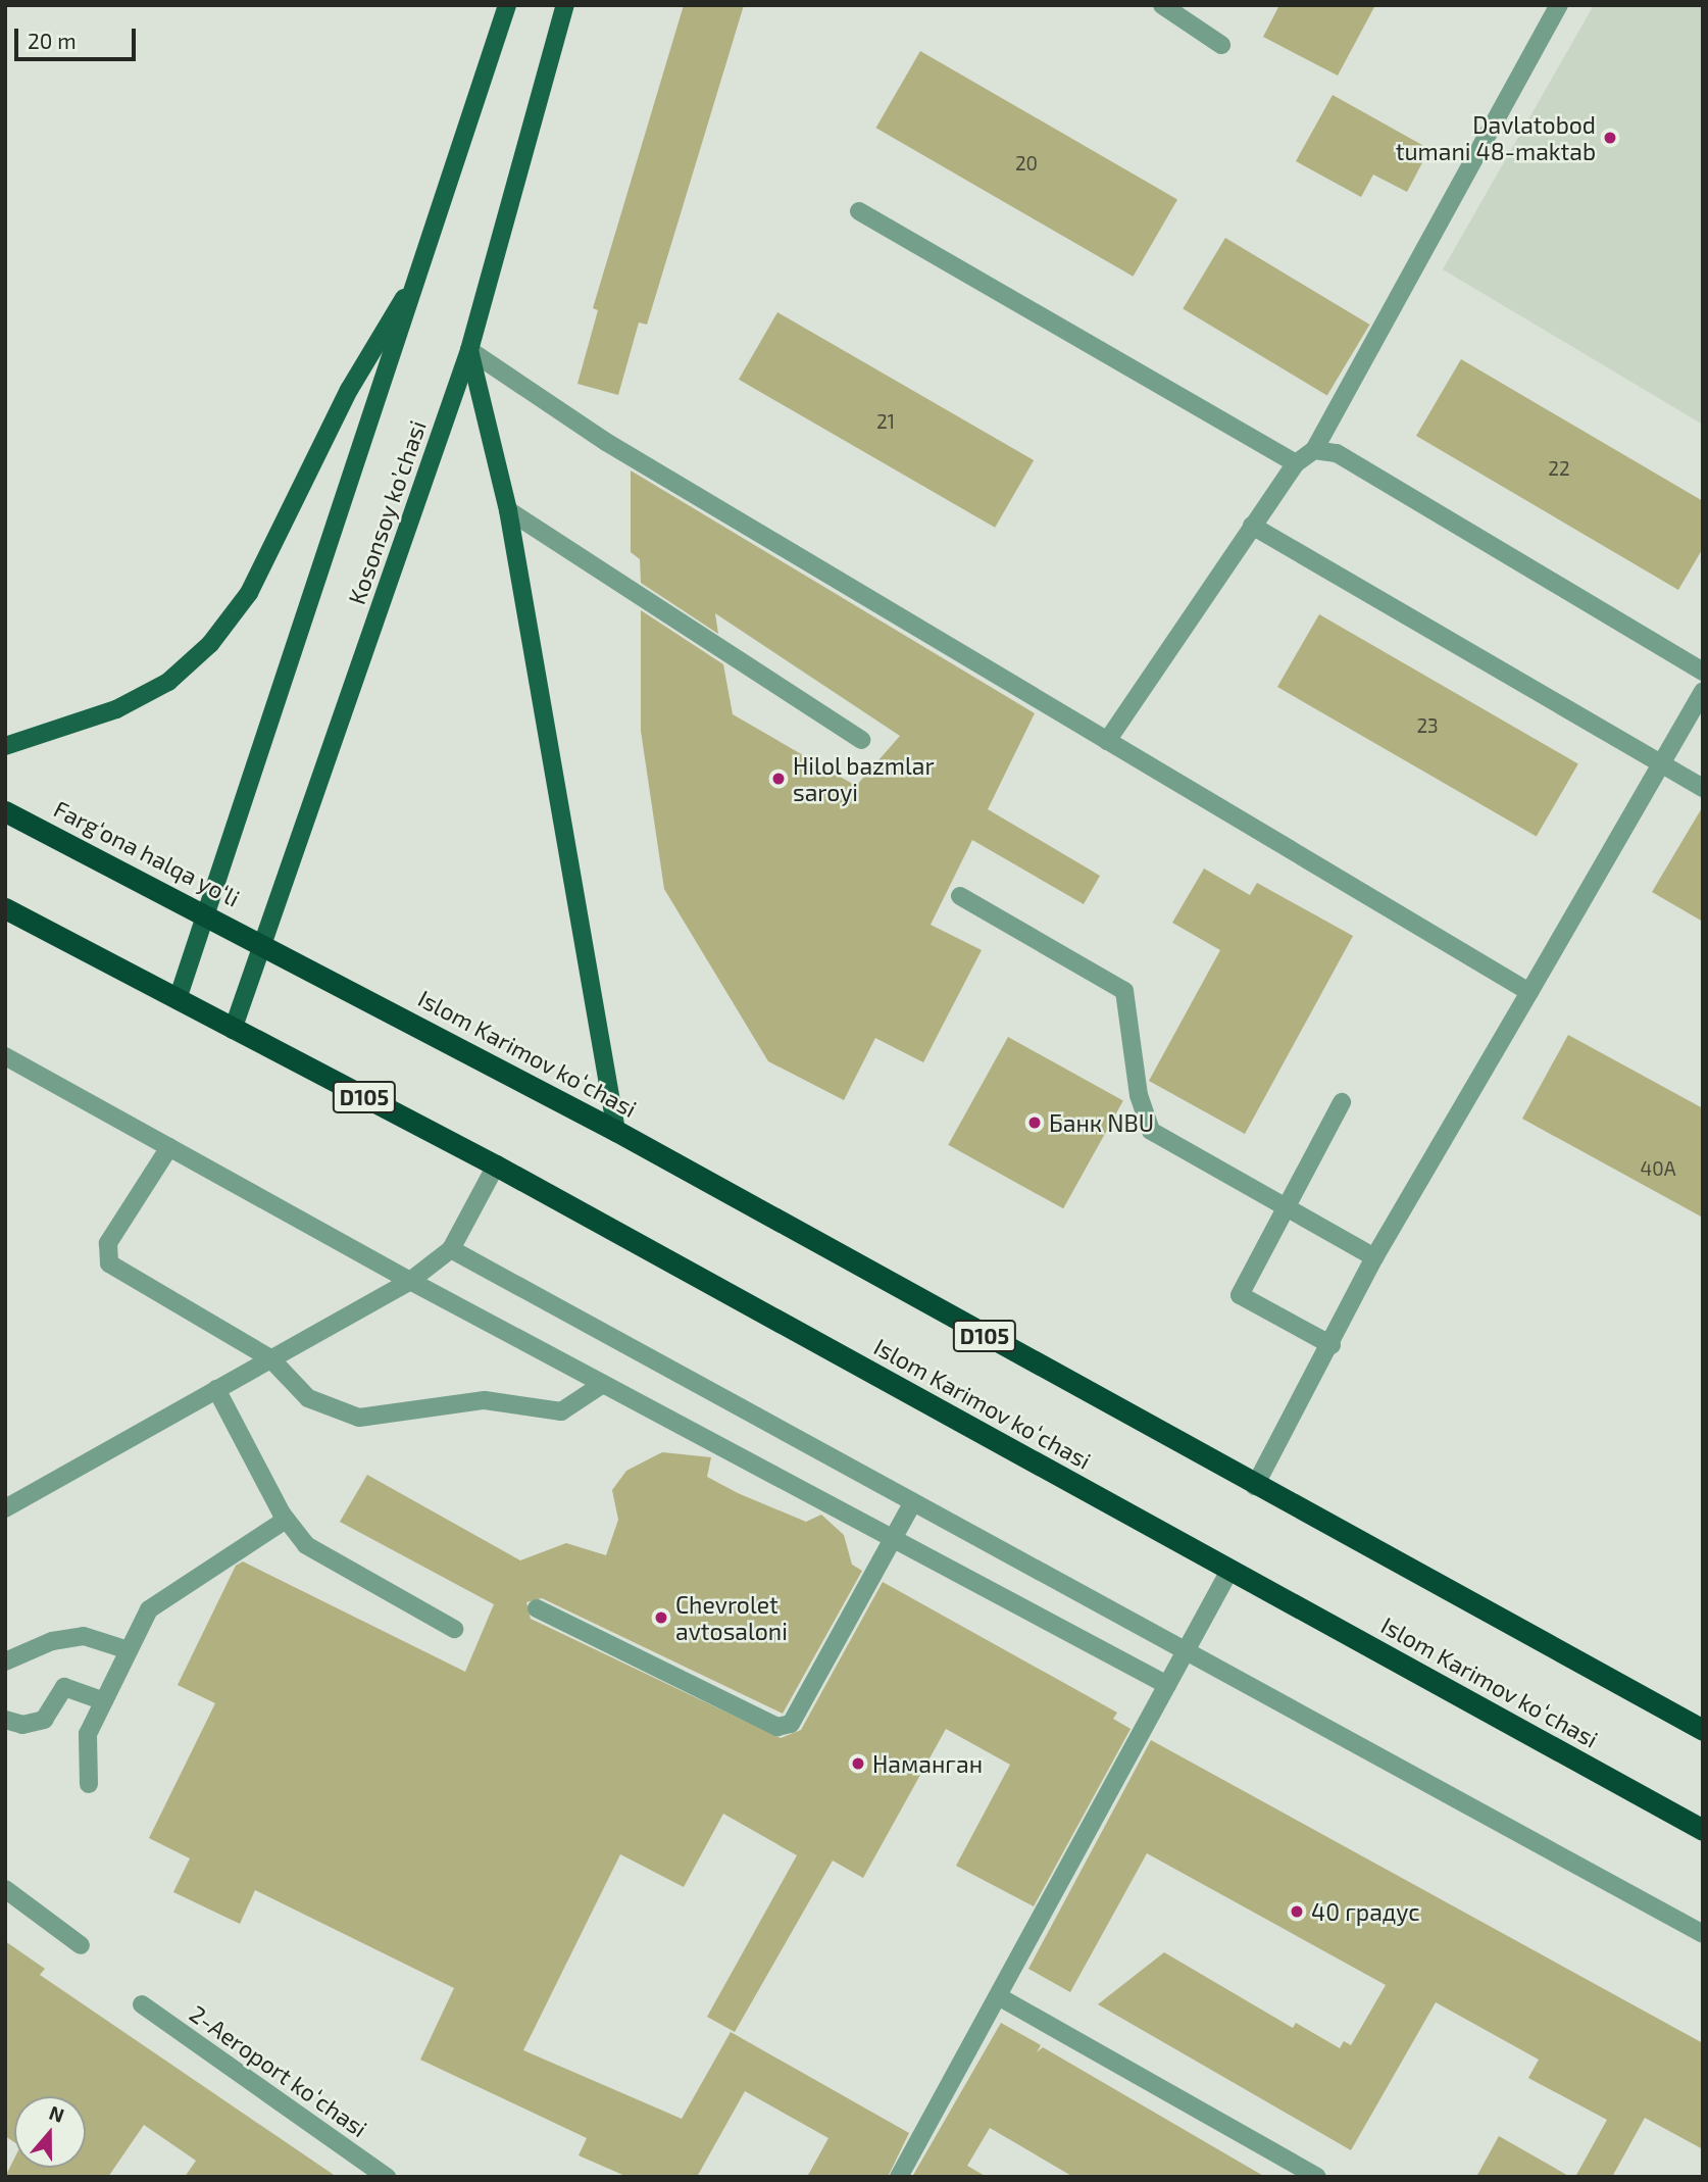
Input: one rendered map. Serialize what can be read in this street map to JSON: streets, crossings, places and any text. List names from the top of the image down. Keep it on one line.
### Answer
{"streets":{"highway":["Farg‘ona halqa yo‘li","Islom Karimov koʻchasi","D105"],"main road":["Kosonsoy ko’chasi"],"street":["2-Aeroport koʻchasi"]},"crossings":[["Kosonsoy ko’chasi","Farg‘ona halqa yo‘li"],["Kosonsoy ko’chasi","Islom Karimov koʻchasi"],["Kosonsoy ko’chasi","D105"],["Farg‘ona halqa yo‘li","Islom Karimov koʻchasi"],["Islom Karimov koʻchasi","D105"]],"places":["Davlatobod tumani 48-maktab","Hilol bazmlar saroyi","Банк NBU","Chevrolet avtosaloni","Наманган","40 градус"],"house_numbers":["20","21","22","23","40A"],"scale_bar":"20 m","north":"top"}
